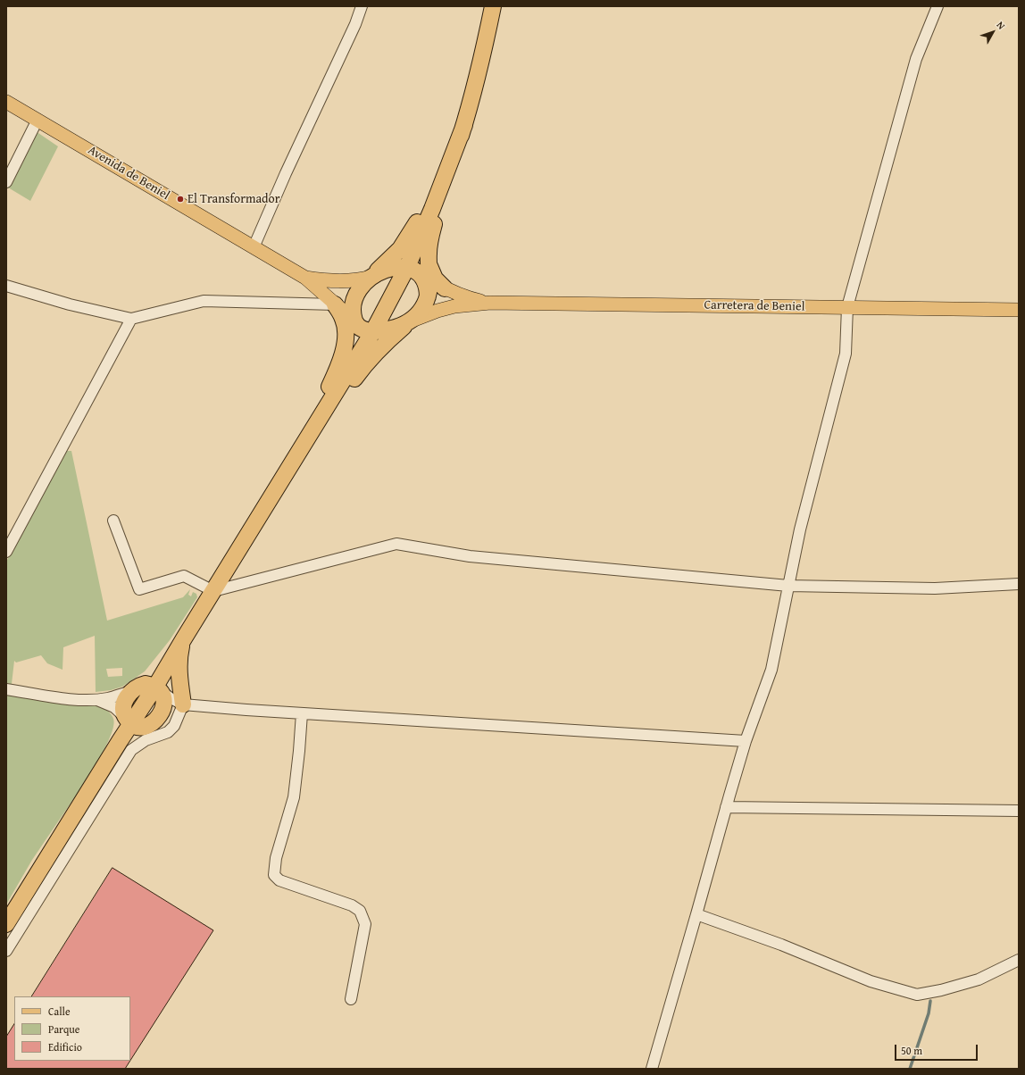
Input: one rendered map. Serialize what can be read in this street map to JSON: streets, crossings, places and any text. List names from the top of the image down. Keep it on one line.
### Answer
{"streets":{"main road":["Avenida de Beniel","Carretera de Beniel"]},"places":["El Transformador"],"legend":["Calle","Parque","Edificio"],"scale_bar":"50 m","north":"top right"}
